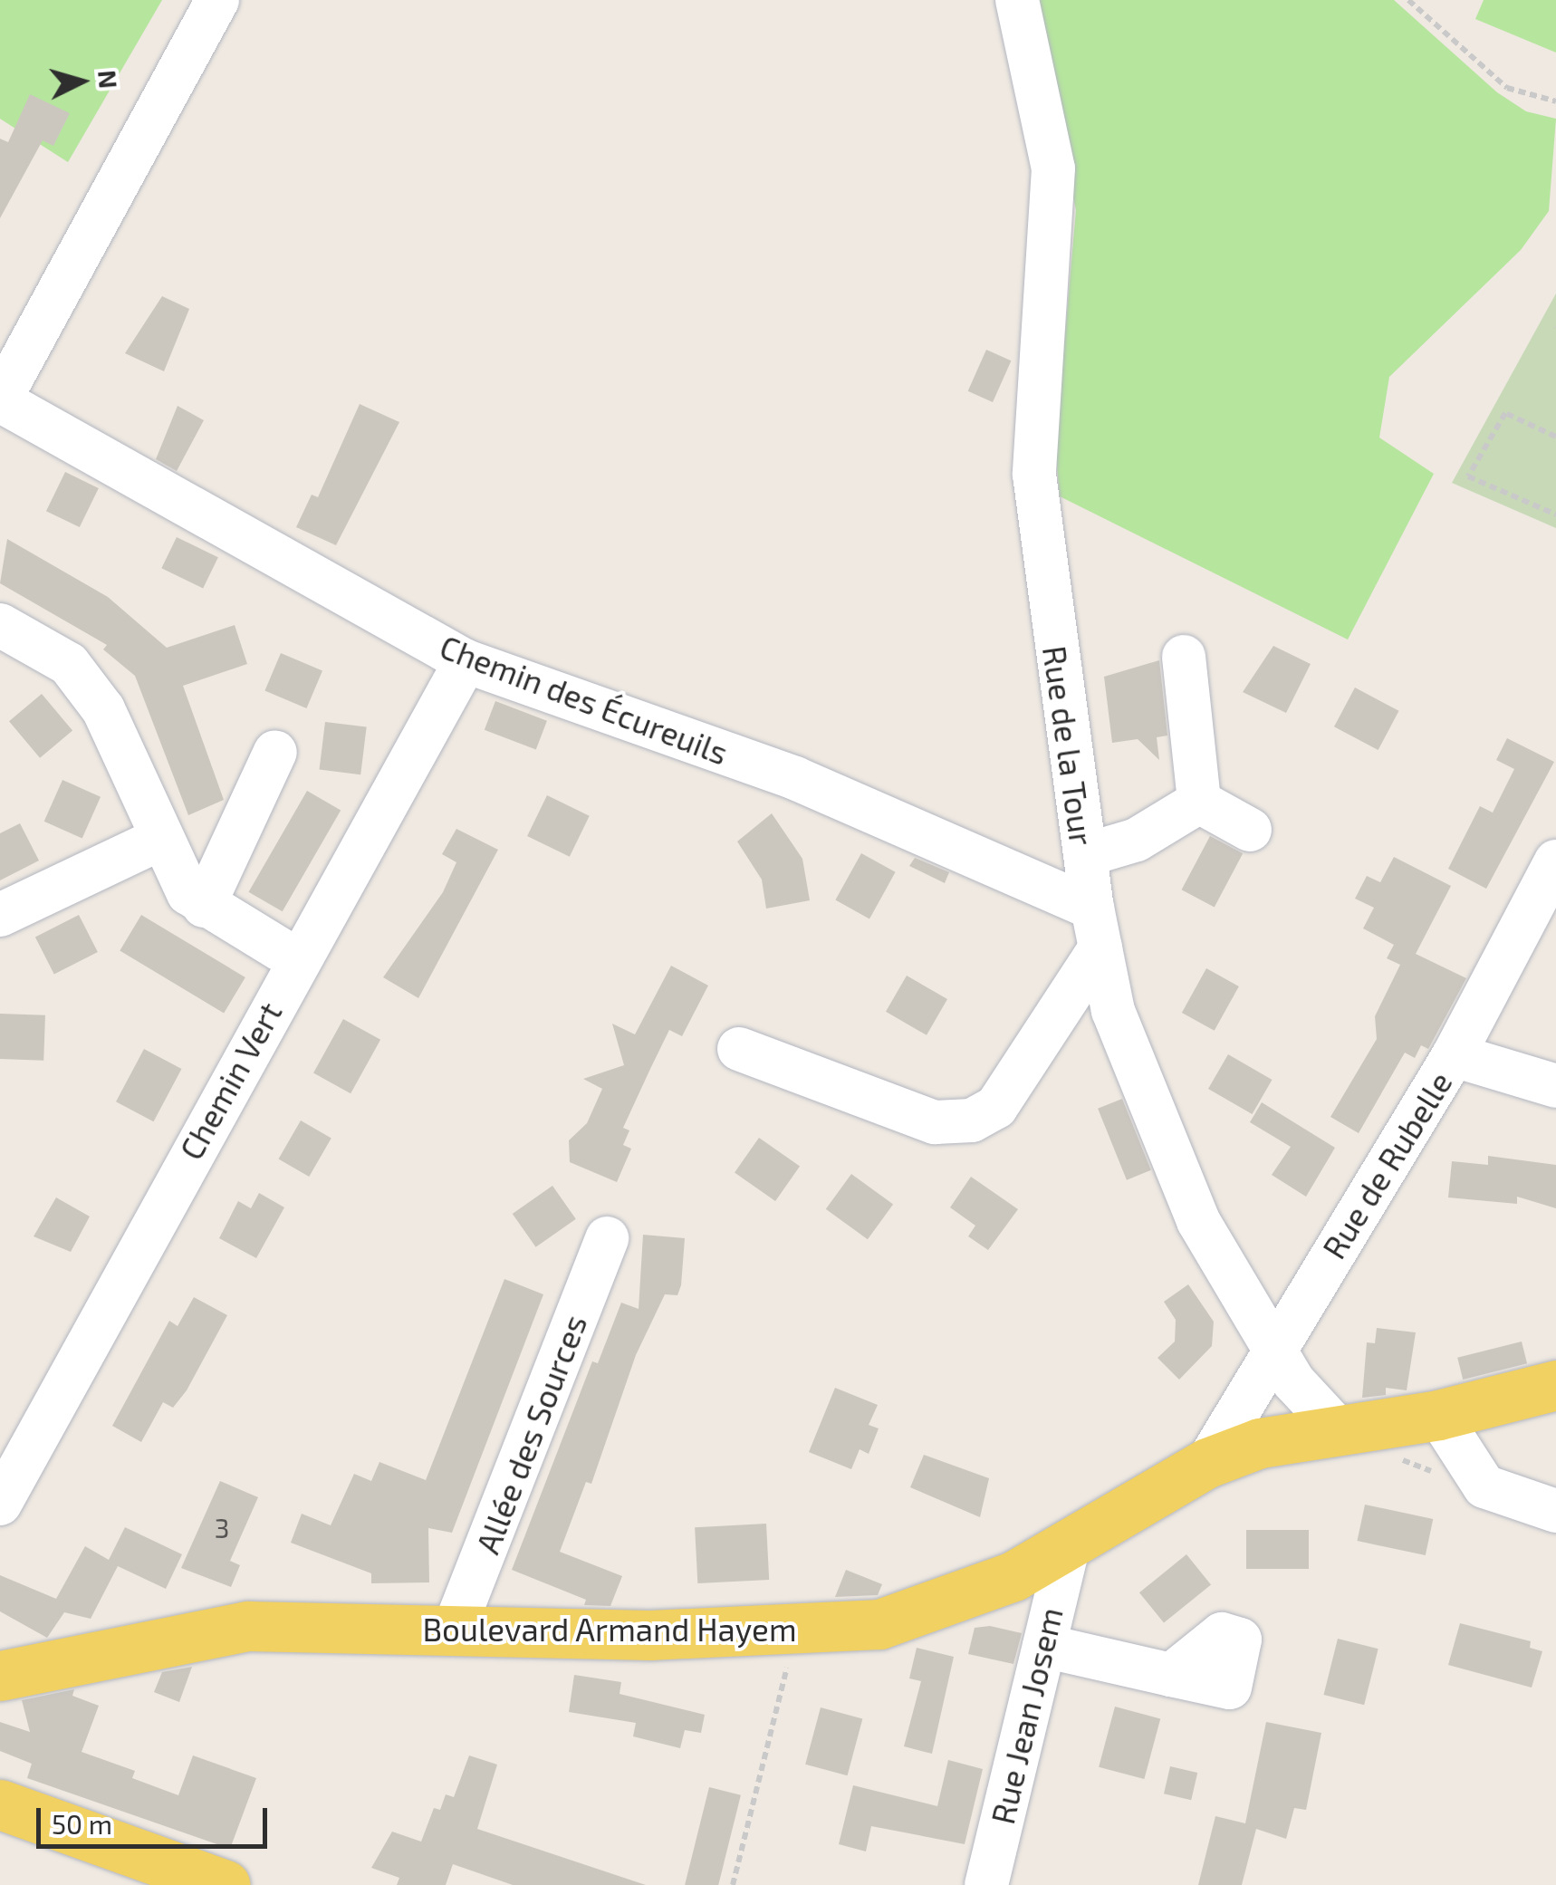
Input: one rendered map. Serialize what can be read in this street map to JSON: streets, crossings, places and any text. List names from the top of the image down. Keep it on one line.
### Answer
{"streets":{"main road":["Boulevard Armand Hayem"],"street":["Chemin des Écureuils","Rue de la Tour","Chemin Vert","Rue de Rubelle","Allée des Sources","Rue Jean Josem"]},"crossings":[["Chemin des Écureuils","Rue de la Tour"],["Chemin des Écureuils","Chemin Vert"],["Rue de la Tour","Rue de Rubelle"],["Rue de la Tour","Boulevard Armand Hayem"],["Rue de Rubelle","Boulevard Armand Hayem"],["Allée des Sources","Boulevard Armand Hayem"],["Boulevard Armand Hayem","Rue Jean Josem"]],"house_numbers":["3"],"scale_bar":"50 m","north":"right"}
